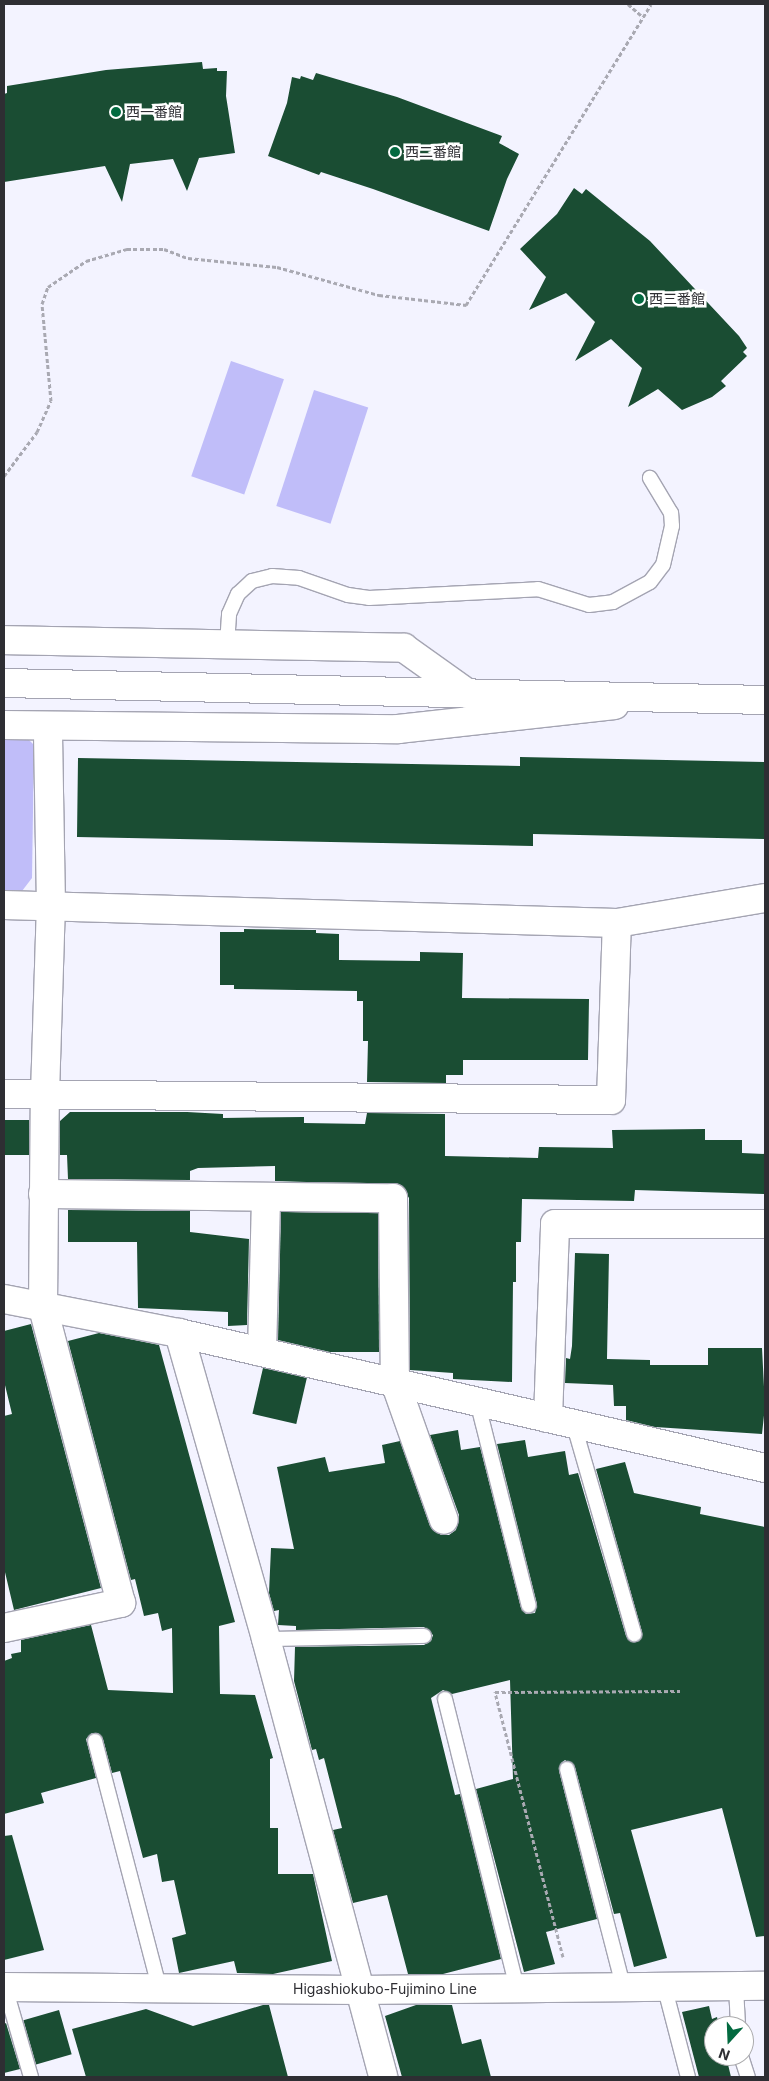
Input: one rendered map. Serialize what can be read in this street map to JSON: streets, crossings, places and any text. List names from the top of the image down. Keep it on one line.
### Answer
{"streets":{"street":["Higashiokubo-Fujimino Line"]},"places":["西一番館","西二番館","西三番館"],"north":"bottom"}
